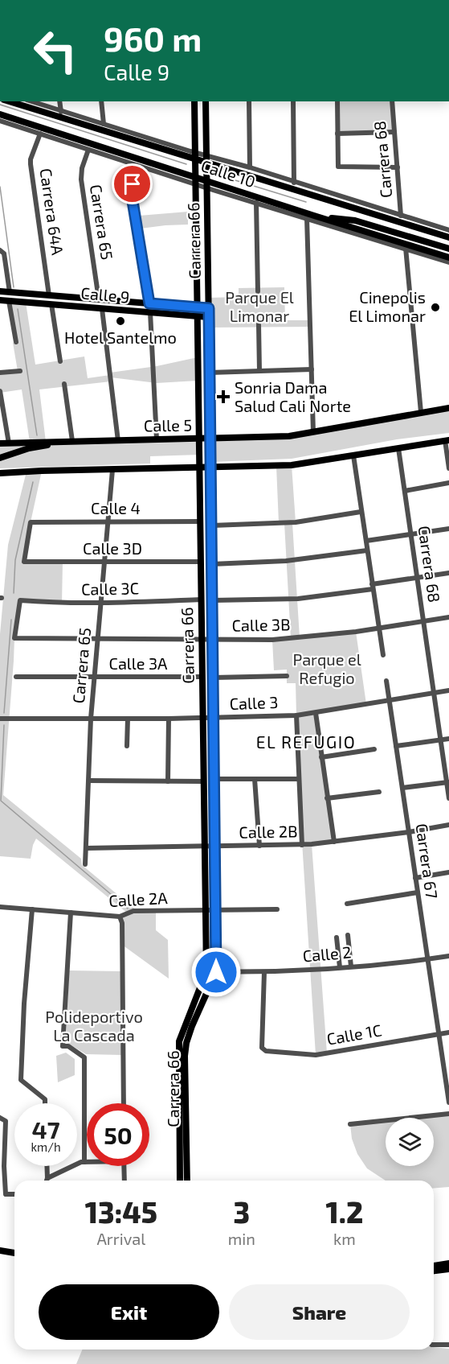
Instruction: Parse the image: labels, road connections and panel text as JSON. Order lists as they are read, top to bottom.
{
  "streets": {
    "main road": [
      "Calle 10",
      "Carrera 66",
      "Calle 9",
      "Calle 5"
    ],
    "street": [
      "Carrera 68",
      "Carrera 64A",
      "Carrera 65",
      "Calle 4",
      "Calle 3D",
      "Calle 3C",
      "Calle 3B",
      "Calle 3A",
      "Calle 3",
      "Calle 2B",
      "Carrera 67",
      "Calle 2A",
      "Calle 2",
      "Calle 1C"
    ]
  },
  "crossings": [
    ["Carrera 68", "Calle 10"],
    ["Carrera 68", "Calle 3B"],
    ["Carrera 68", "Calle 3"],
    ["Calle 10", "Carrera 64A"],
    ["Calle 10", "Carrera 65"],
    ["Calle 10", "Carrera 66"],
    ["Carrera 64A", "Calle 9"],
    ["Carrera 65", "Calle 9"],
    ["Carrera 65", "Calle 4"],
    ["Carrera 65", "Calle 3D"],
    ["Carrera 65", "Calle 3C"],
    ["Carrera 65", "Calle 3B"],
    ["Carrera 65", "Calle 3A"],
    ["Carrera 65", "Calle 3"],
    ["Carrera 65", "Calle 2B"],
    ["Carrera 66", "Calle 9"],
    ["Carrera 66", "Calle 5"],
    ["Carrera 66", "Calle 4"],
    ["Carrera 66", "Calle 3D"],
    ["Carrera 66", "Calle 3C"],
    ["Carrera 66", "Calle 3B"],
    ["Carrera 66", "Calle 3A"],
    ["Carrera 66", "Calle 3"],
    ["Carrera 66", "Calle 2B"],
    ["Carrera 66", "Calle 2A"],
    ["Carrera 66", "Calle 2"],
    ["Calle 4", "Calle 3D"],
    ["Calle 3C", "Calle 3B"],
    ["Calle 3", "Carrera 67"],
    ["Calle 2B", "Carrera 67"],
    ["Carrera 67", "Calle 2"],
    ["Carrera 67", "Calle 1C"],
    ["Calle 2", "Calle 1C"]
  ],
  "districts": ["EL REFUGIO"],
  "parks": ["Parque El Limonar", "Parque el Refugio", "Polideportivo La Cascada"],
  "places": {
    "other": ["Cinepolis El Limonar", "Hotel Santelmo"],
    "health": ["Sonria Dama Salud Cali Norte"]
  },
  "page": {
    "turn": ["960 m", "Calle 9"],
    "speed": "47 km/h",
    "limit": "50",
    "eta": [
      "13:45",
      "Arrival",
      "3",
      "min",
      "1.2",
      "km"
    ],
    "buttons": ["Exit", "Share"]
  }
}
